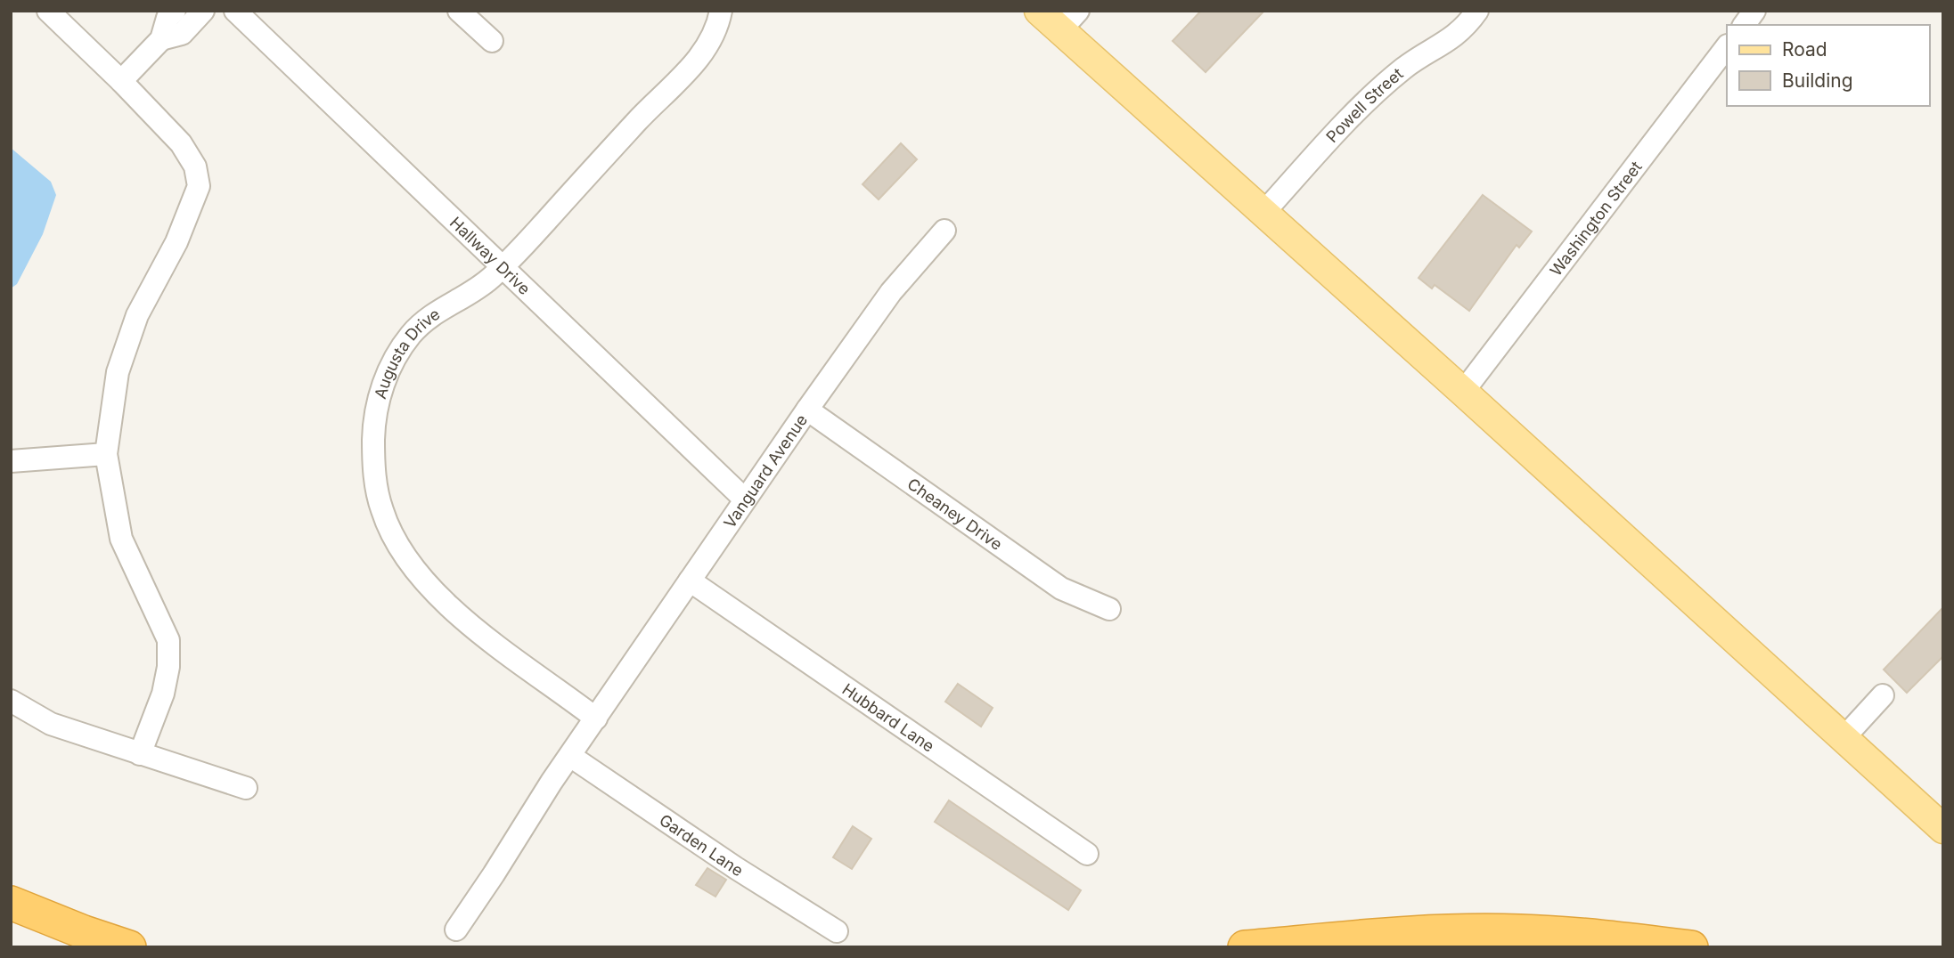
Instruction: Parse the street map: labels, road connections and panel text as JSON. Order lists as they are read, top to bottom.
{
  "streets": {
    "street": [
      "Powell Street",
      "Washington Street",
      "Hallway Drive",
      "Augusta Drive",
      "Vanguard Avenue",
      "Cheaney Drive",
      "Hubbard Lane",
      "Garden Lane"
    ]
  },
  "crossings": [
    ["Hallway Drive", "Augusta Drive"],
    ["Hallway Drive", "Vanguard Avenue"],
    ["Augusta Drive", "Vanguard Avenue"],
    ["Vanguard Avenue", "Cheaney Drive"],
    ["Vanguard Avenue", "Hubbard Lane"],
    ["Vanguard Avenue", "Garden Lane"]
  ],
  "legend": ["Road", "Building"]
}
